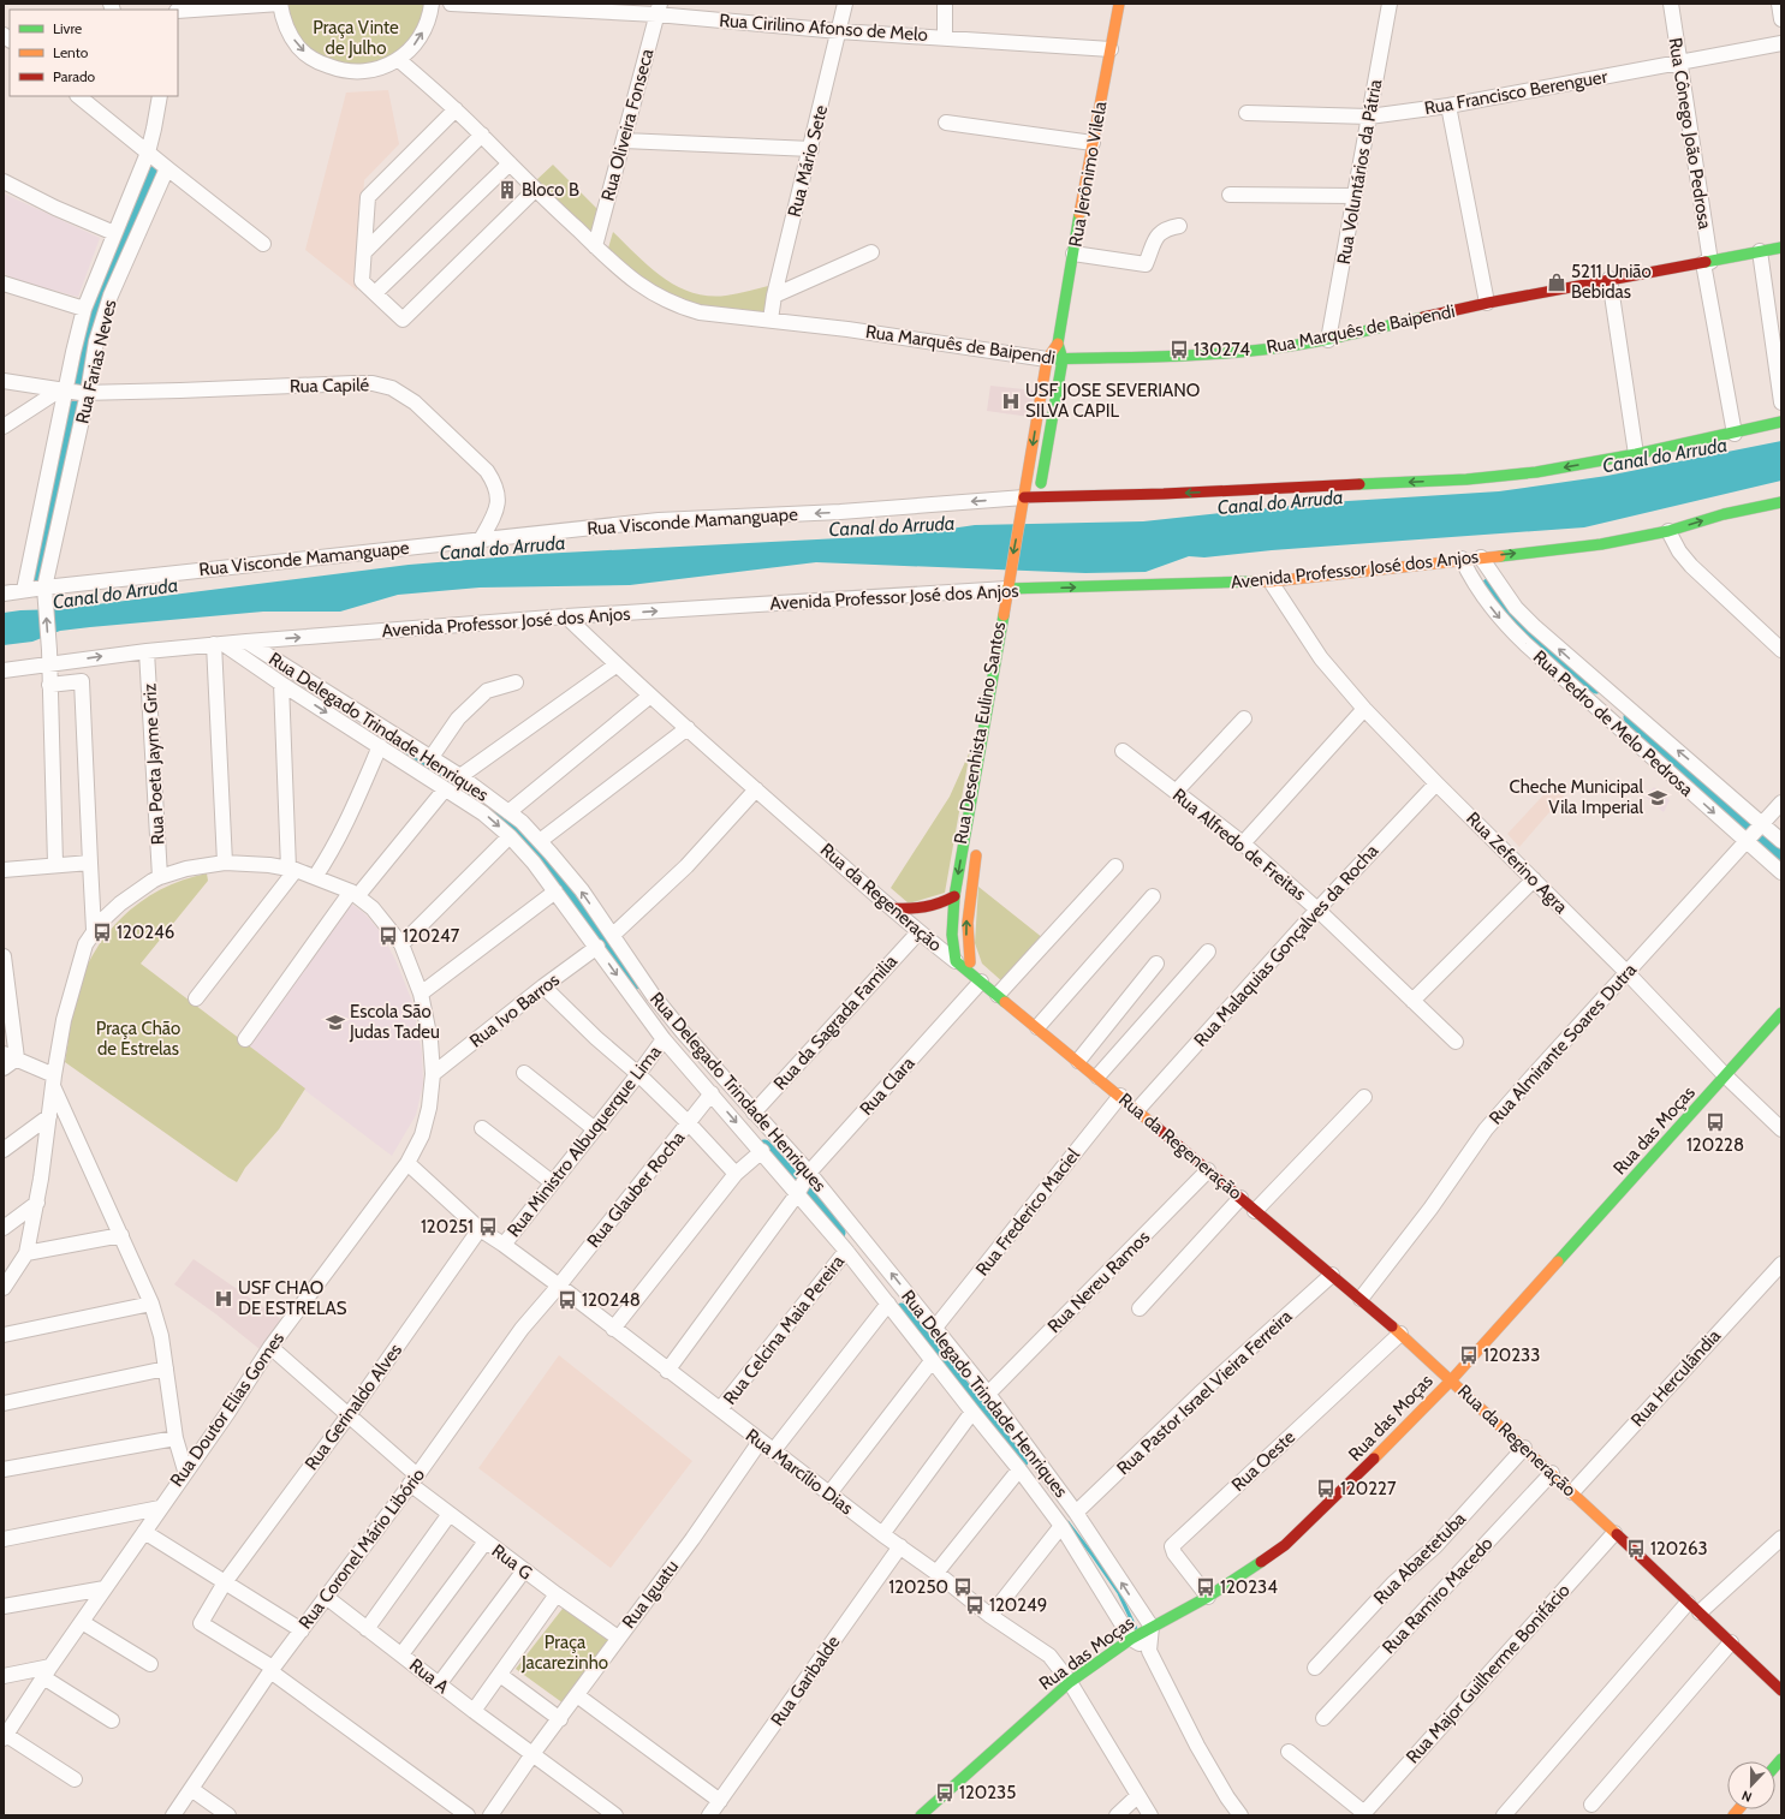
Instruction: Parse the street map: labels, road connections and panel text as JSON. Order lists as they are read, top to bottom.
{
  "streets": {
    "main road": [
      "Rua Jerônimo Vilela",
      "Rua Marquês de Baipendi",
      "Avenida Professor José dos Anjos",
      "Rua Desenhista Eulino Santos",
      "Rua da Regeneração",
      "Rua das Moças"
    ],
    "street": [
      "Rua Cirilino Afonso de Melo",
      "Rua Francisco Berenguer",
      "Rua Oliveira Fonseca",
      "Rua Cônego João Pedrosa",
      "Rua Mário Sete",
      "Rua Voluntários da Pátria",
      "Rua Farias Neves",
      "Rua Capilé",
      "Rua Visconde Mamanguape",
      "Rua Pedro de Melo Pedrosa",
      "Rua Delegado Trindade Henriques",
      "Rua Poeta Jayme Griz",
      "Rua Alfredo de Freitas",
      "Rua Zeferino Agra",
      "Rua Malaquias Gonçalves da Rocha",
      "Rua Ivo Barros",
      "Rua da Sagrada Familia",
      "Rua Almirante Soares Dutra",
      "Rua Clara",
      "Rua Ministro Albuquerque Lima",
      "Rua Glauber Rocha",
      "Rua Frederico Maciel",
      "Rua Nereu Ramos",
      "Rua Celcina Maia Pereira",
      "Rua Herculândia",
      "Rua Pastor Israel Vieira Ferreira",
      "Rua Gerinaldo Alves",
      "Rua Doutor Elias Gomes",
      "Rua Oeste",
      "Rua Marcílio Dias",
      "Rua Coronel Mário Libório",
      "Rua Abaetetuba",
      "Rua G",
      "Rua Iguatu",
      "Rua Ramiro Macedo",
      "Rua Major Guilherme Bonifácio",
      "Rua A",
      "Rua Garibalde"
    ]
  },
  "crossings": [
    ["Rua Cirilino Afonso de Melo", "Rua Oliveira Fonseca"],
    ["Rua Cirilino Afonso de Melo", "Rua Mário Sete"],
    ["Rua Cirilino Afonso de Melo", "Rua Jerônimo Vilela"],
    ["Rua Francisco Berenguer", "Rua Cônego João Pedrosa"],
    ["Rua Francisco Berenguer", "Rua Voluntários da Pátria"],
    ["Rua Oliveira Fonseca", "Rua Marquês de Baipendi"],
    ["Rua Cônego João Pedrosa", "Rua Marquês de Baipendi"],
    ["Rua Mário Sete", "Rua Marquês de Baipendi"],
    ["Rua Voluntários da Pátria", "Rua Marquês de Baipendi"],
    ["Rua Jerônimo Vilela", "Rua Marquês de Baipendi"],
    ["Rua Jerônimo Vilela", "Rua Visconde Mamanguape"],
    ["Rua Jerônimo Vilela", "Rua Desenhista Eulino Santos"],
    ["Rua Farias Neves", "Rua Capilé"],
    ["Rua Farias Neves", "Rua Visconde Mamanguape"],
    ["Rua Capilé", "Rua Visconde Mamanguape"],
    ["Rua Visconde Mamanguape", "Rua Desenhista Eulino Santos"],
    ["Avenida Professor José dos Anjos", "Rua Pedro de Melo Pedrosa"],
    ["Avenida Professor José dos Anjos", "Rua Delegado Trindade Henriques"],
    ["Avenida Professor José dos Anjos", "Rua Desenhista Eulino Santos"],
    ["Avenida Professor José dos Anjos", "Rua Poeta Jayme Griz"],
    ["Avenida Professor José dos Anjos", "Rua Zeferino Agra"],
    ["Avenida Professor José dos Anjos", "Rua da Regeneração"],
    ["Rua Pedro de Melo Pedrosa", "Rua Almirante Soares Dutra"],
    ["Rua Delegado Trindade Henriques", "Rua Ivo Barros"],
    ["Rua Delegado Trindade Henriques", "Rua da Sagrada Familia"],
    ["Rua Delegado Trindade Henriques", "Rua Clara"],
    ["Rua Delegado Trindade Henriques", "Rua das Moças"],
    ["Rua Delegado Trindade Henriques", "Rua Ministro Albuquerque Lima"],
    ["Rua Delegado Trindade Henriques", "Rua Glauber Rocha"],
    ["Rua Delegado Trindade Henriques", "Rua Frederico Maciel"],
    ["Rua Delegado Trindade Henriques", "Rua Nereu Ramos"],
    ["Rua Delegado Trindade Henriques", "Rua Celcina Maia Pereira"],
    ["Rua Delegado Trindade Henriques", "Rua Pastor Israel Vieira Ferreira"],
    ["Rua Delegado Trindade Henriques", "Rua Marcílio Dias"],
    ["Rua Desenhista Eulino Santos", "Rua da Regeneração"],
    ["Rua Desenhista Eulino Santos", "Rua Clara"],
    ["Rua Poeta Jayme Griz", "Rua Doutor Elias Gomes"],
    ["Rua Alfredo de Freitas", "Rua Malaquias Gonçalves da Rocha"],
    ["Rua Zeferino Agra", "Rua Malaquias Gonçalves da Rocha"],
    ["Rua Zeferino Agra", "Rua Almirante Soares Dutra"],
    ["Rua Zeferino Agra", "Rua das Moças"],
    ["Rua da Regeneração", "Rua Malaquias Gonçalves da Rocha"],
    ["Rua da Regeneração", "Rua da Sagrada Familia"],
    ["Rua da Regeneração", "Rua Almirante Soares Dutra"],
    ["Rua da Regeneração", "Rua Clara"],
    ["Rua da Regeneração", "Rua das Moças"],
    ["Rua da Regeneração", "Rua Frederico Maciel"],
    ["Rua da Regeneração", "Rua Nereu Ramos"],
    ["Rua da Regeneração", "Rua Herculândia"],
    ["Rua da Regeneração", "Rua Pastor Israel Vieira Ferreira"],
    ["Rua da Regeneração", "Rua Oeste"],
    ["Rua da Regeneração", "Rua Abaetetuba"],
    ["Rua da Regeneração", "Rua Ramiro Macedo"],
    ["Rua da Regeneração", "Rua Major Guilherme Bonifácio"],
    ["Rua Ivo Barros", "Rua Doutor Elias Gomes"],
    ["Rua Clara", "Rua Marcílio Dias"],
    ["Rua das Moças", "Rua Oeste"],
    ["Rua das Moças", "Rua Marcílio Dias"],
    ["Rua Ministro Albuquerque Lima", "Rua Marcílio Dias"],
    ["Rua Glauber Rocha", "Rua Marcílio Dias"],
    ["Rua Glauber Rocha", "Rua Coronel Mário Libório"],
    ["Rua Celcina Maia Pereira", "Rua Marcílio Dias"],
    ["Rua Gerinaldo Alves", "Rua Marcílio Dias"],
    ["Rua Gerinaldo Alves", "Rua Coronel Mário Libório"],
    ["Rua Gerinaldo Alves", "Rua G"],
    ["Rua Doutor Elias Gomes", "Rua Marcílio Dias"],
    ["Rua Doutor Elias Gomes", "Rua G"],
    ["Rua Marcílio Dias", "Rua Coronel Mário Libório"],
    ["Rua Marcílio Dias", "Rua Iguatu"],
    ["Rua Marcílio Dias", "Rua Garibalde"],
    ["Rua Coronel Mário Libório", "Rua G"],
    ["Rua Coronel Mário Libório", "Rua A"],
    ["Rua G", "Rua Iguatu"],
    ["Rua Iguatu", "Rua A"]
  ],
  "one_way": ["Rua Visconde Mamanguape"],
  "water": ["Canal do Arruda"],
  "parks": ["Praça Vinte de Julho", "Praça Chão de Estrelas", "Praça Jacarezinho"],
  "places": {
    "building": ["Bloco B"],
    "shop": ["5211 União Bebidas"],
    "bus stop": [
      "130274",
      "120246",
      "120247",
      "120228",
      "120251",
      "120248",
      "120233",
      "120227",
      "120263",
      "120250",
      "120234",
      "120249",
      "120235"
    ],
    "hospital": ["USF JOSE SEVERIANO SILVA CAPIL", "USF CHAO DE ESTRELAS"],
    "school or university": ["Cheche Municipal Vila Imperial", "Escola São Judas Tadeu"]
  },
  "legend": ["Livre", "Lento", "Parado"],
  "north": "bottom"
}
